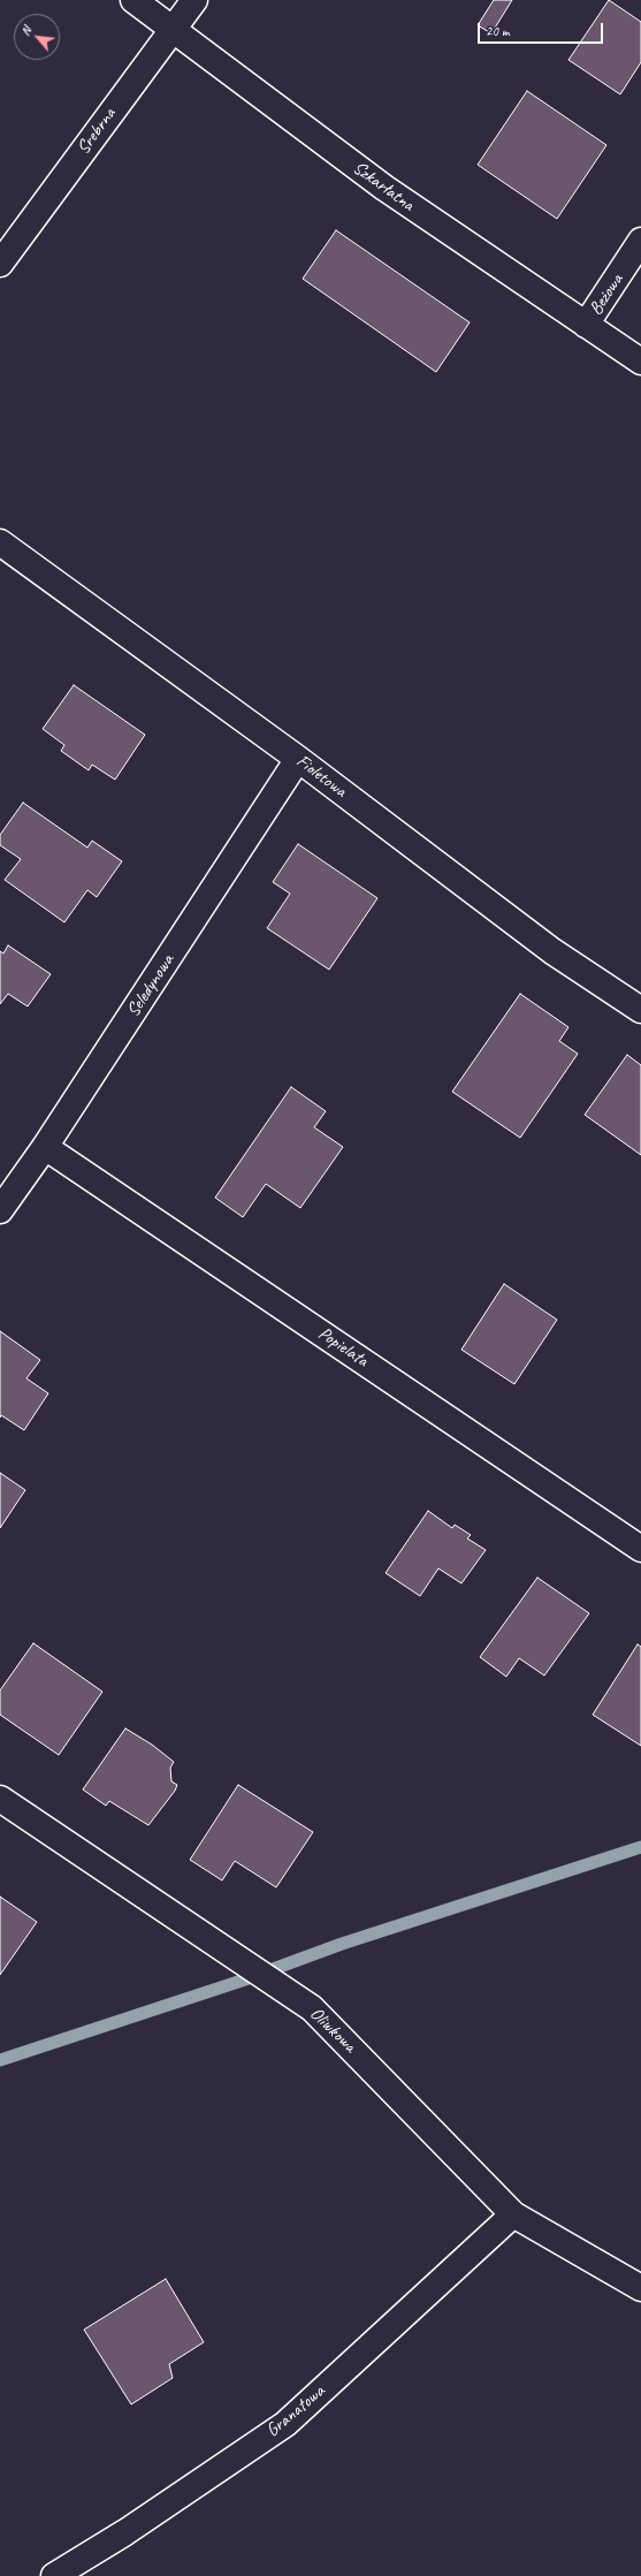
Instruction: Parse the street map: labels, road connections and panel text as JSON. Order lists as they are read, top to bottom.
{
  "streets": {
    "street": [
      "Srebrna",
      "Szkarłatna",
      "Beżowa",
      "Fioletowa",
      "Seledynowa",
      "Popielata",
      "Oliwkowa",
      "Granatowa"
    ]
  },
  "crossings": [
    ["Srebrna", "Szkarłatna"],
    ["Szkarłatna", "Beżowa"],
    ["Fioletowa", "Seledynowa"],
    ["Seledynowa", "Popielata"],
    ["Oliwkowa", "Granatowa"]
  ],
  "scale_bar": "20 m",
  "north": "top left"
}
